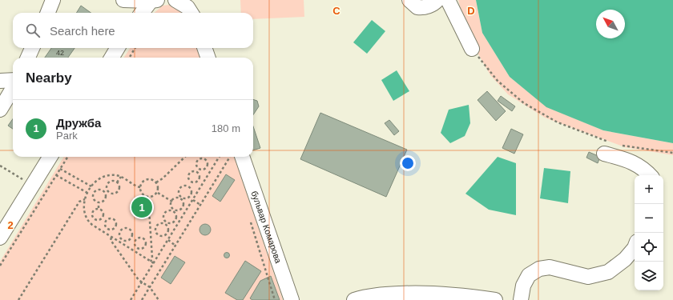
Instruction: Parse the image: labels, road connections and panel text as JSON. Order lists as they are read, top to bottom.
{
  "streets": {
    "street": ["бульвар Комарова"]
  },
  "house_numbers": ["42"],
  "north": "top left",
  "page": {
    "search": "Search here",
    "heading": "Nearby",
    "list": [
      {
        "mark": "1",
        "name": "Дружба",
        "note": "Park",
        "value": "180 m"
      }
    ],
    "map_buttons": ["+", "−"],
    "pins": "1"
  },
  "grid": {
    "columns": ["C", "D"],
    "rows": ["2"]
  }
}
